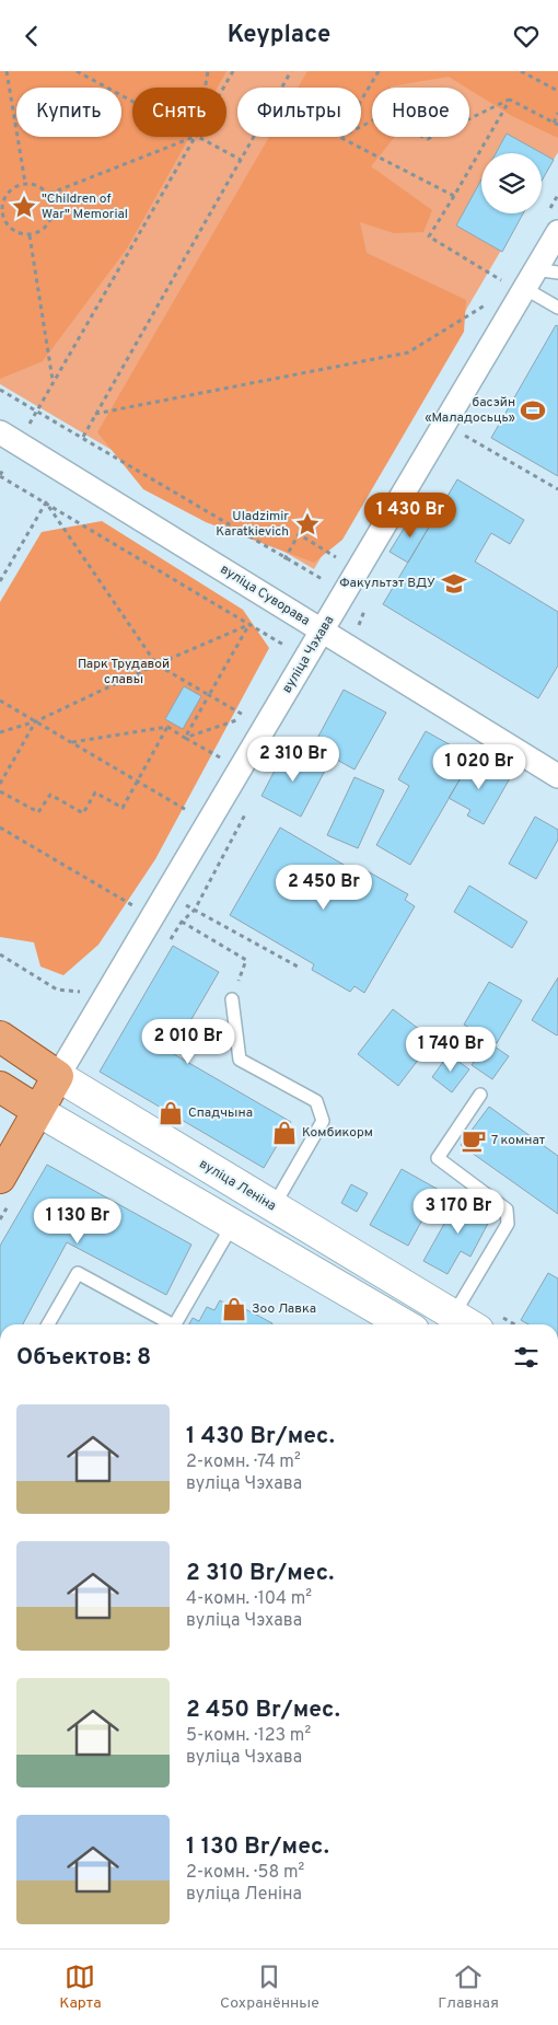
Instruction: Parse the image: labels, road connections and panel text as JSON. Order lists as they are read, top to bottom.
{
  "streets": {
    "main road": ["вуліца Леніна"],
    "street": ["вуліца Суворава", "вуліца Чэхава"]
  },
  "crossings": [
    ["вуліца Суворава", "вуліца Чэхава"],
    ["вуліца Чэхава", "вуліца Леніна"]
  ],
  "parks": ["Парк Трудавой славы"],
  "places": {
    "place": ["\"Children of War\" Memorial", "Uladzimir Karatkievich"],
    "sports": ["басэйн «Маладосьць»"],
    "school or university": ["Факультэт ВДУ"],
    "shop": ["Спадчына", "Комбикорм", "Зоо Лавка"],
    "cafe": ["7 комнат"]
  },
  "page": {
    "header": "Keyplace",
    "chip": [
      "Купить",
      "Снять",
      "Фильтры",
      "Новое"
    ],
    "price": [
      "1 430 Br",
      "2 310 Br",
      "1 020 Br",
      "2 450 Br",
      "2 010 Br",
      "1 740 Br",
      "3 170 Br",
      "1 130 Br"
    ],
    "heading": "Объектов: 8",
    "list": [
      {
        "name": "1 430 Br/мес.",
        "note": "2-комн. · 74 m² · вуліца Чэхава"
      },
      {
        "name": "2 310 Br/мес.",
        "note": "4-комн. · 104 m² · вуліца Чэхава"
      },
      {
        "name": "2 450 Br/мес.",
        "note": "5-комн. · 123 m² · вуліца Чэхава"
      },
      {
        "name": "1 130 Br/мес.",
        "note": "2-комн. · 58 m² · вуліца Леніна"
      }
    ],
    "tabs": ["Карта", "Сохранённые", "Главная"]
  }
}
